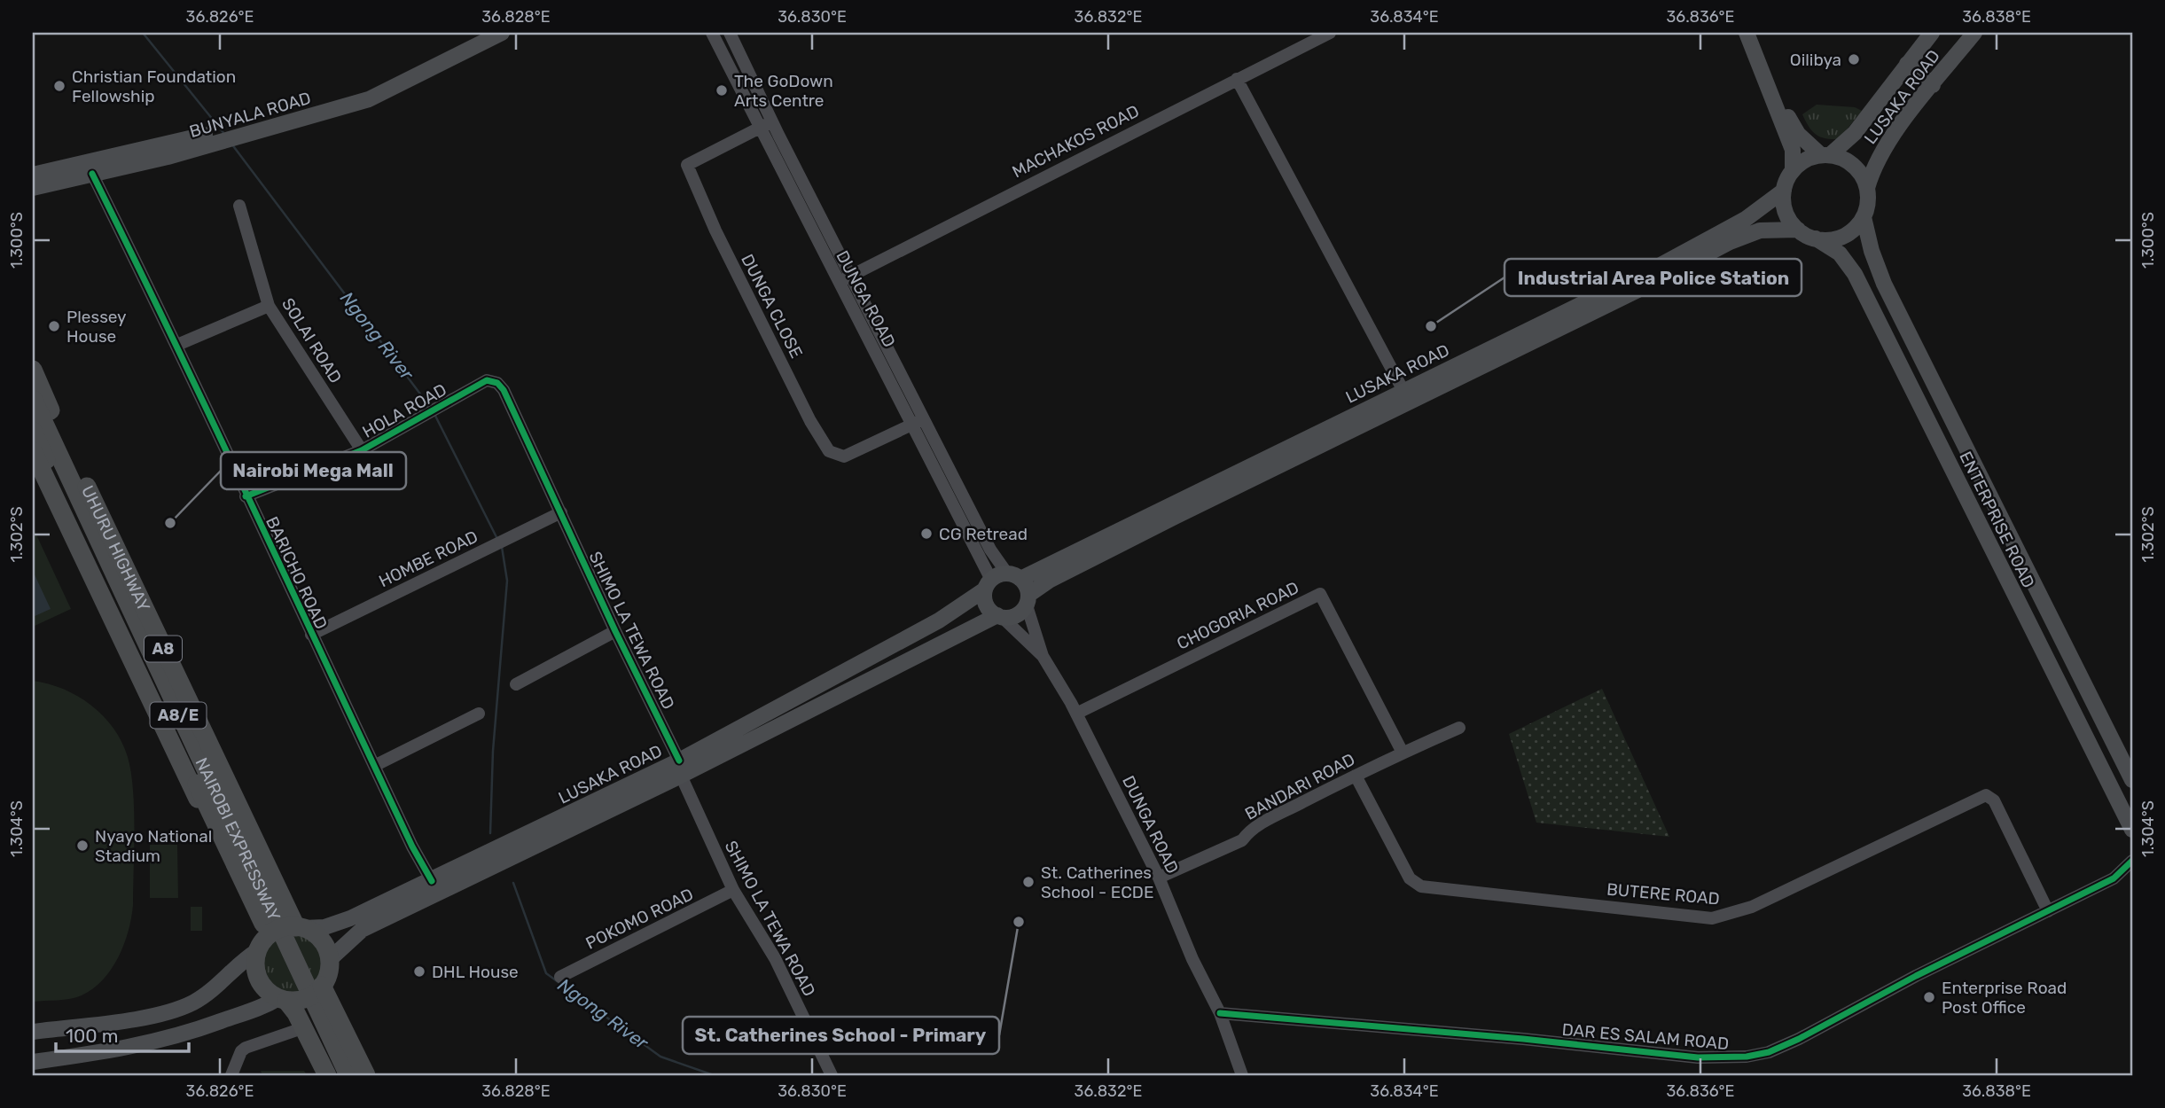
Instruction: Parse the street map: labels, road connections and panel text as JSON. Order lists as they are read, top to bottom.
{
  "streets": {
    "highway": [
      "UHURU HIGHWAY",
      "A8",
      "A8/E",
      "NAIROBI EXPRESSWAY"
    ],
    "main road": ["LUSAKA ROAD", "BUNYALA ROAD", "ENTERPRISE ROAD"],
    "street": [
      "MACHAKOS ROAD",
      "DUNGA ROAD",
      "DUNGA CLOSE",
      "SOLAI ROAD",
      "HOLA ROAD",
      "HOMBE ROAD",
      "BARICHO ROAD",
      "CHOGORIA ROAD",
      "SHIMO LA TEWA ROAD",
      "BANDARI ROAD",
      "BUTERE ROAD",
      "POKOMO ROAD",
      "DAR ES SALAM ROAD"
    ]
  },
  "crossings": [
    ["LUSAKA ROAD", "DUNGA ROAD"],
    ["LUSAKA ROAD", "ENTERPRISE ROAD"],
    ["LUSAKA ROAD", "UHURU HIGHWAY"],
    ["LUSAKA ROAD", "BARICHO ROAD"],
    ["LUSAKA ROAD", "SHIMO LA TEWA ROAD"],
    ["LUSAKA ROAD", "A8"],
    ["BUNYALA ROAD", "BARICHO ROAD"],
    ["MACHAKOS ROAD", "DUNGA ROAD"],
    ["DUNGA ROAD", "DUNGA CLOSE"],
    ["DUNGA ROAD", "CHOGORIA ROAD"],
    ["DUNGA ROAD", "BANDARI ROAD"],
    ["DUNGA ROAD", "DAR ES SALAM ROAD"],
    ["SOLAI ROAD", "HOLA ROAD"],
    ["HOLA ROAD", "BARICHO ROAD"],
    ["HOLA ROAD", "SHIMO LA TEWA ROAD"],
    ["UHURU HIGHWAY", "A8"],
    ["HOMBE ROAD", "BARICHO ROAD"],
    ["HOMBE ROAD", "SHIMO LA TEWA ROAD"],
    ["CHOGORIA ROAD", "BANDARI ROAD"],
    ["SHIMO LA TEWA ROAD", "POKOMO ROAD"],
    ["BANDARI ROAD", "BUTERE ROAD"],
    ["BUTERE ROAD", "DAR ES SALAM ROAD"]
  ],
  "water": ["Ngong River"],
  "places": [
    "Oilibya",
    "Christian Foundation Fellowship",
    "The GoDown Arts Centre",
    "Plessey House",
    "Industrial Area Police Station",
    "Nairobi Mega Mall",
    "CG Retread",
    "Nyayo National Stadium",
    "St. Catherines School - ECDE",
    "St. Catherines School - Primary",
    "DHL House",
    "Enterprise Road Post Office"
  ],
  "scale_bar": "100 m",
  "coordinates": [
    "36.826°E",
    "36.828°E",
    "36.830°E",
    "36.832°E",
    "36.834°E",
    "36.836°E",
    "36.838°E",
    "1.300°S",
    "1.302°S",
    "1.304°S"
  ]
}
